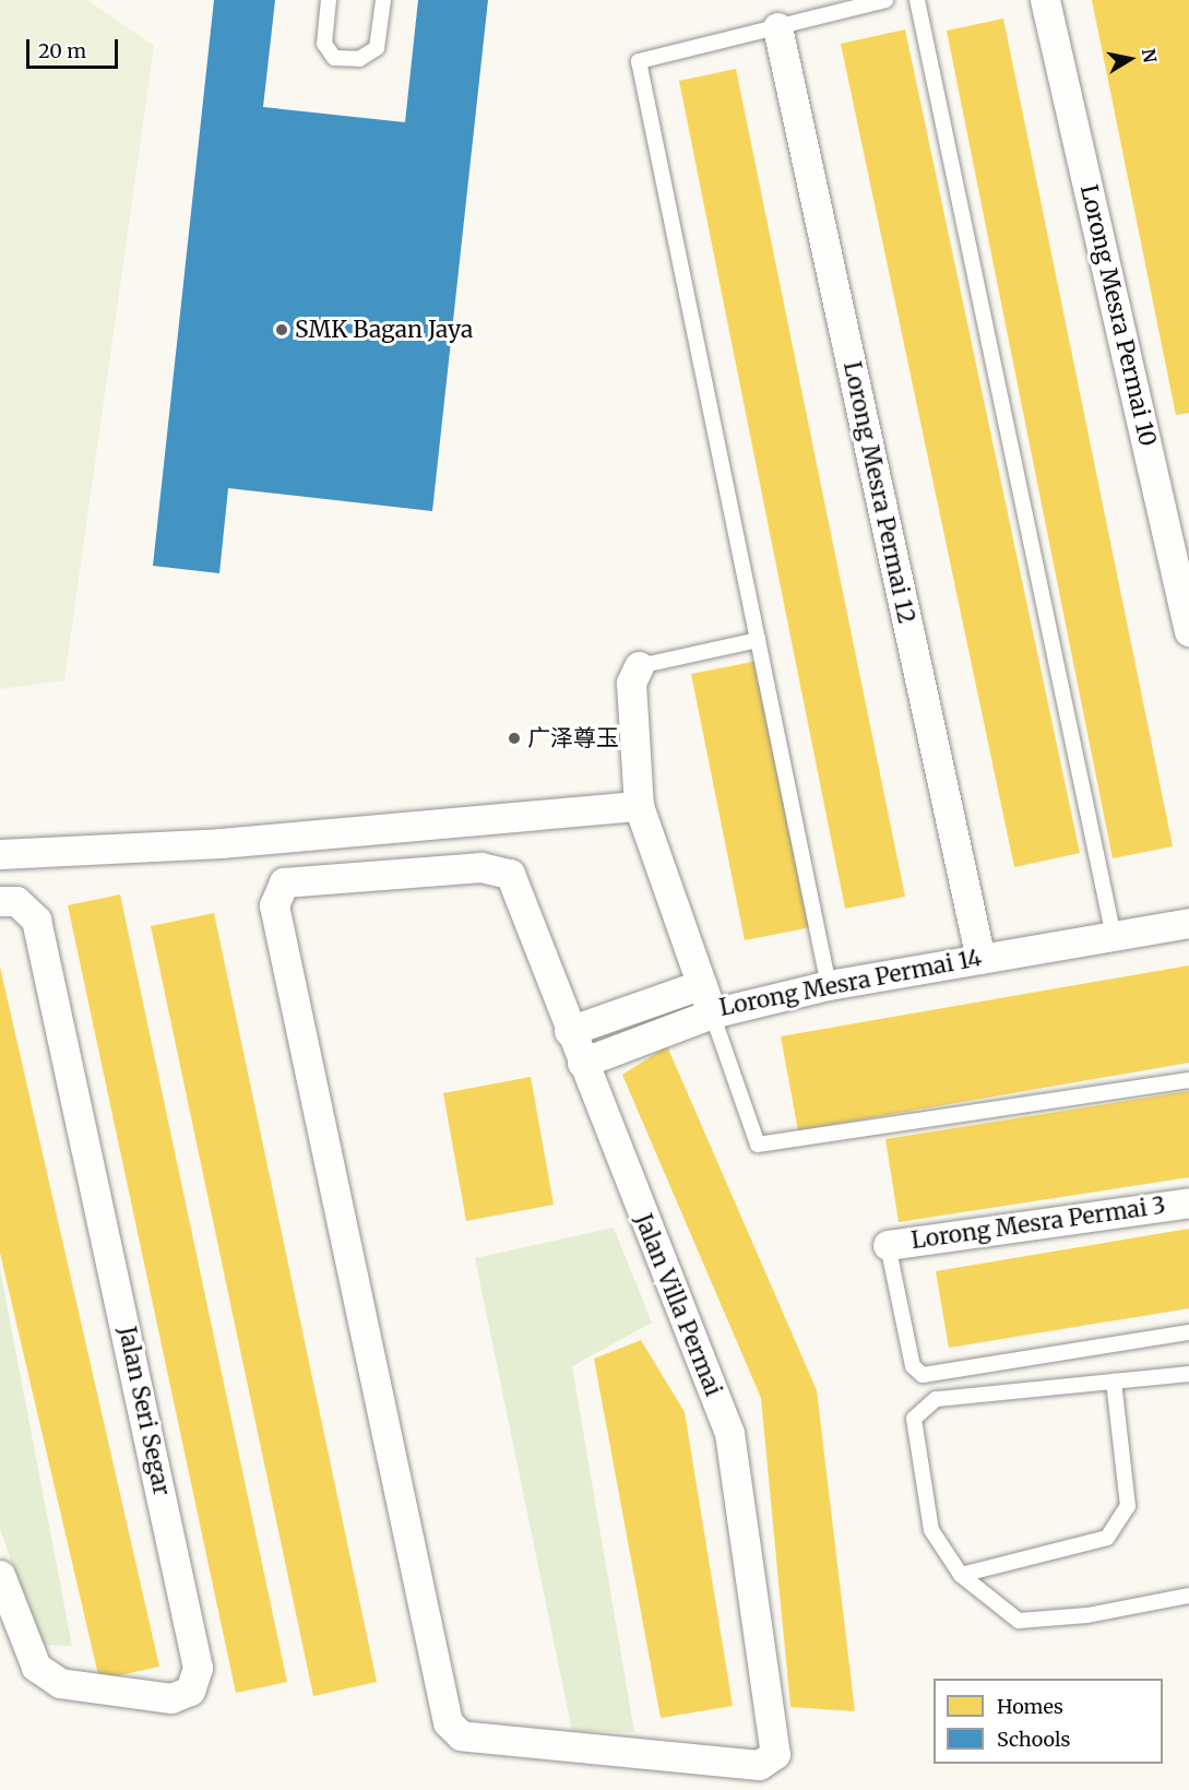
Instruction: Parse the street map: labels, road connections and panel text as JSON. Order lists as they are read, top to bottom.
{
  "streets": {
    "street": [
      "Lorong Mesra Permai 10",
      "Lorong Mesra Permai 12",
      "Lorong Mesra Permai 14",
      "Lorong Mesra Permai 3",
      "Jalan Villa Permai",
      "Jalan Seri Segar"
    ]
  },
  "crossings": [
    ["Lorong Mesra Permai 12", "Lorong Mesra Permai 14"]
  ],
  "places": ["SMK Bagan Jaya", "广泽尊玉"],
  "legend": ["Homes", "Schools"],
  "scale_bar": "20 m",
  "north": "right"
}
